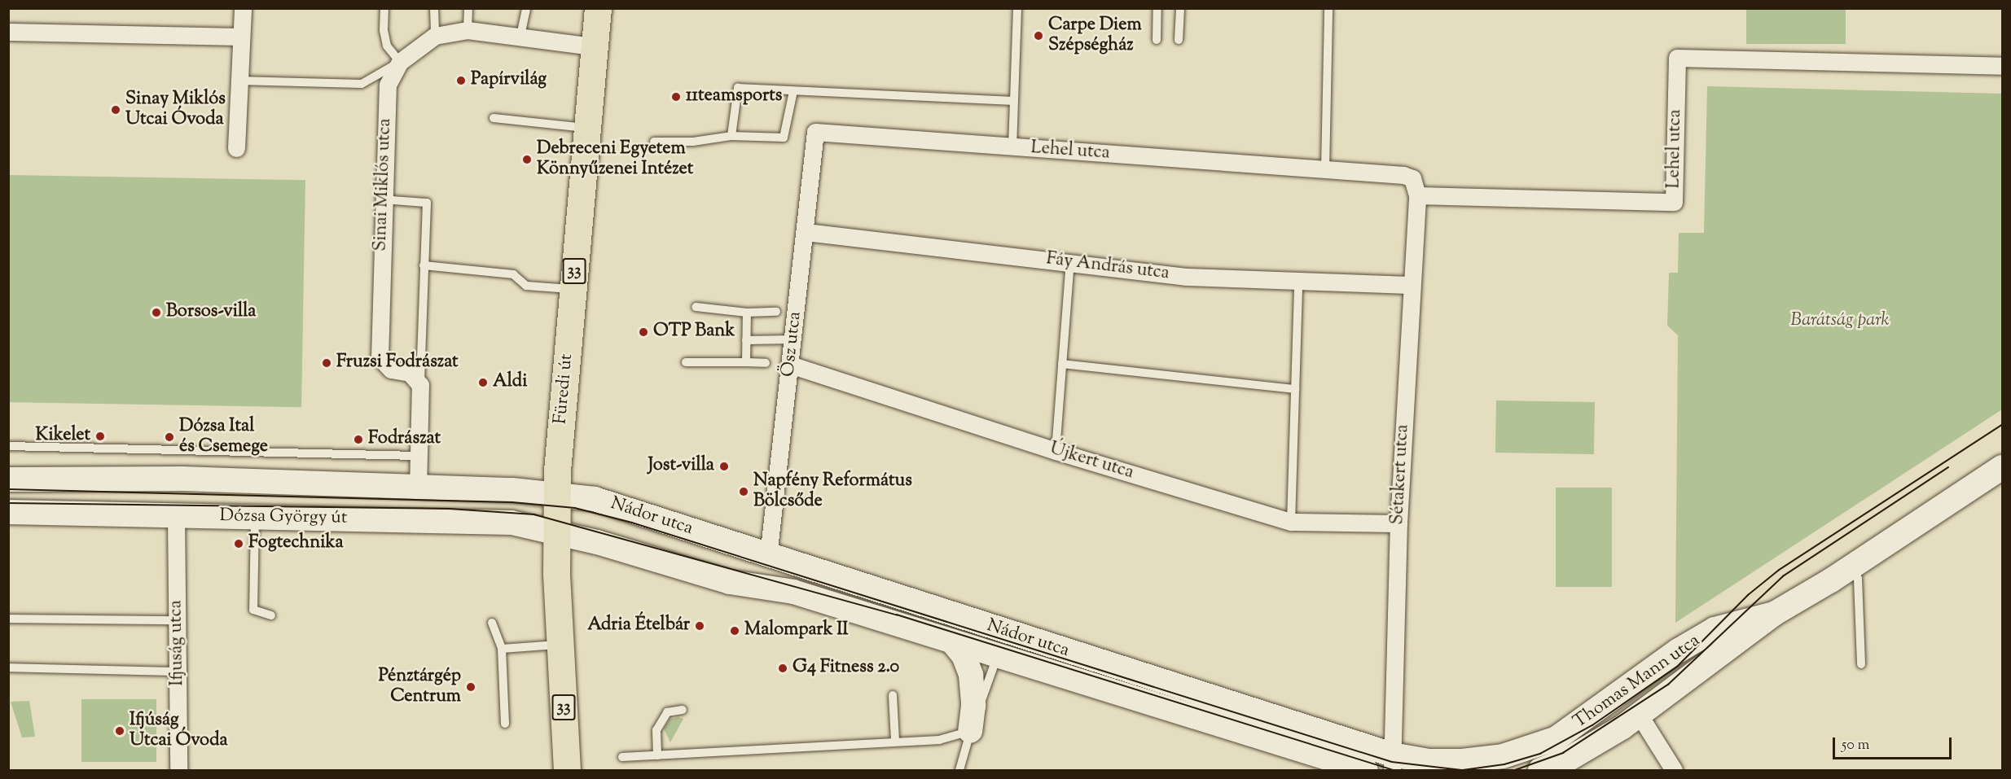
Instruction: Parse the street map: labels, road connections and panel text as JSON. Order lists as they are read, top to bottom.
{
  "streets": {
    "main road": ["33", "Füredi út"],
    "street": [
      "Lehel utca",
      "Sinai Miklós utca",
      "Fáy András utca",
      "Ösz utca",
      "Újkert utca",
      "Sétakert utca",
      "Nádor utca",
      "Dózsa György út",
      "Ifjuság utca",
      "Thomas Mann utca"
    ]
  },
  "crossings": [
    ["Lehel utca", "Ösz utca"],
    ["Lehel utca", "Sétakert utca"],
    ["Sinai Miklós utca", "Füredi út"],
    ["Fáy András utca", "Ösz utca"],
    ["Fáy András utca", "Sétakert utca"],
    ["Ösz utca", "Újkert utca"],
    ["Ösz utca", "Nádor utca"],
    ["Füredi út", "Nádor utca"],
    ["Füredi út", "Dózsa György út"],
    ["Újkert utca", "Sétakert utca"],
    ["Sétakert utca", "Nádor utca"],
    ["Nádor utca", "Dózsa György út"],
    ["Nádor utca", "Thomas Mann utca"],
    ["Dózsa György út", "Ifjuság utca"]
  ],
  "parks": ["Barátság park"],
  "places": [
    "Carpe Diem Szépségház",
    "Papírvilág",
    "11teamsports",
    "Sinay Miklós Utcai Óvoda",
    "Debreceni Egyetem Könnyűzenei Intézet",
    "Borsos-villa",
    "OTP Bank",
    "Fruzsi Fodrászat",
    "Aldi",
    "Kikelet",
    "Dózsa Ital és Csemege",
    "Fodrászat",
    "Jost-villa",
    "Napfény Református Bölcsőde",
    "Fogtechnika",
    "Adria Ételbár",
    "Malompark II",
    "G4 Fitness 2.0",
    "Pénztárgép Centrum",
    "Ifjúság Utcai Óvoda"
  ],
  "scale_bar": "50 m"
}
